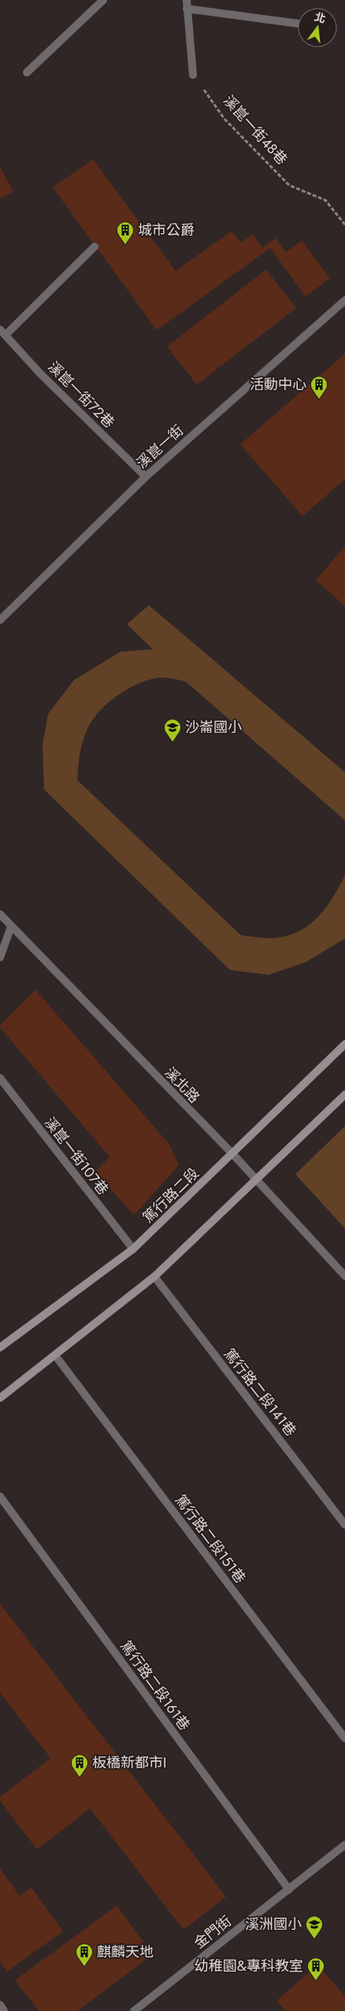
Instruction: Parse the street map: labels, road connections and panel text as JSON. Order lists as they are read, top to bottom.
{
  "streets": {
    "street": [
      "溪崑一街72巷",
      "溪崑一街",
      "溪北路",
      "溪崑一街107巷",
      "篤行路二段",
      "篤行路二段141巷",
      "篤行路二段151巷",
      "篤行路二段161巷",
      "金門街"
    ],
    "path": ["溪崑一街48巷"]
  },
  "crossings": [
    ["溪崑一街72巷", "溪崑一街"],
    ["溪北路", "篤行路二段"],
    ["溪崑一街107巷", "篤行路二段"],
    ["篤行路二段161巷", "金門街"]
  ],
  "places": {
    "building": [
      "城市公爵",
      "活動中心",
      "板橋新都市I",
      "麒麟天地",
      "幼稚園&專科教室"
    ],
    "school or university": ["沙崙國小", "溪洲國小"]
  },
  "north": "top"
}
